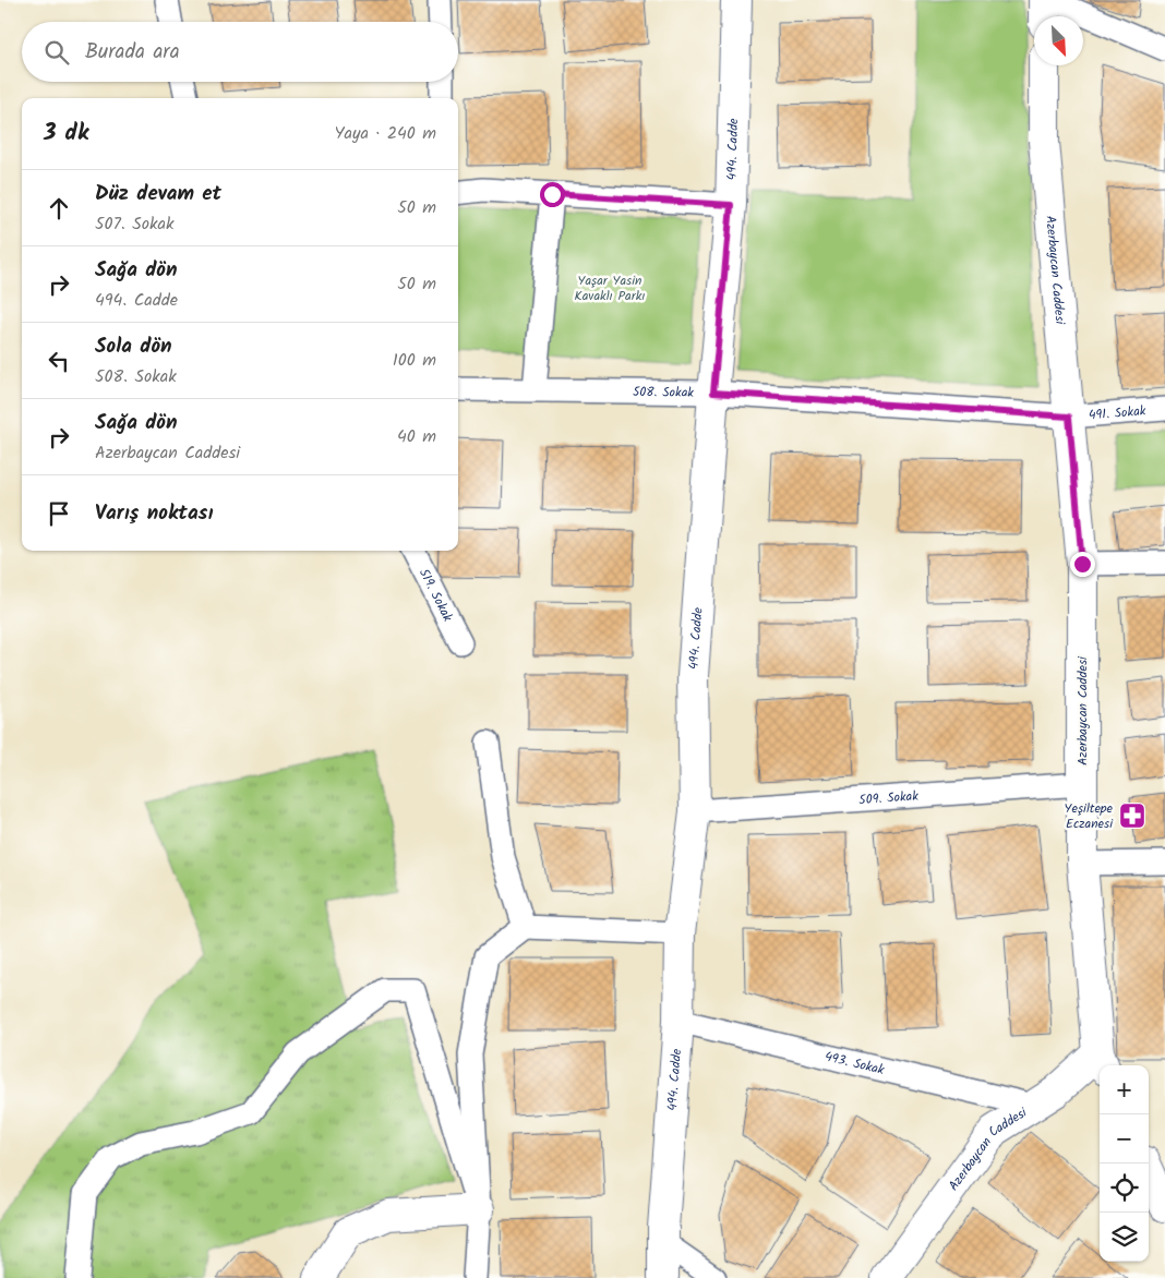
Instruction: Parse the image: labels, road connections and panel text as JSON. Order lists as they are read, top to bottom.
{
  "streets": {
    "street": [
      "494. Cadde",
      "Azerbaycan Caddesi",
      "508. Sokak",
      "491. Sokak",
      "519. Sokak",
      "509. Sokak",
      "493. Sokak"
    ]
  },
  "crossings": [
    ["494. Cadde", "508. Sokak"],
    ["494. Cadde", "509. Sokak"],
    ["494. Cadde", "493. Sokak"],
    ["Azerbaycan Caddesi", "508. Sokak"],
    ["Azerbaycan Caddesi", "491. Sokak"],
    ["Azerbaycan Caddesi", "509. Sokak"],
    ["Azerbaycan Caddesi", "493. Sokak"],
    ["508. Sokak", "491. Sokak"]
  ],
  "parks": ["Yaşar Yasin Kavaklı Parkı"],
  "places": {
    "pharmacy": ["Yeşiltepe Eczanesi"]
  },
  "north": "bottom right",
  "page": {
    "search": "Burada ara",
    "heading": ["3 dk", "Yaya · 240 m"],
    "list": [
      ["Düz devam et", "507. Sokak", "50 m"],
      ["Sağa dön", "494. Cadde", "50 m"],
      ["Sola dön", "508. Sokak", "100 m"],
      ["Sağa dön", "Azerbaycan Caddesi", "40 m"],
      "Varış noktası"
    ],
    "map_buttons": ["+", "−"]
  }
}
